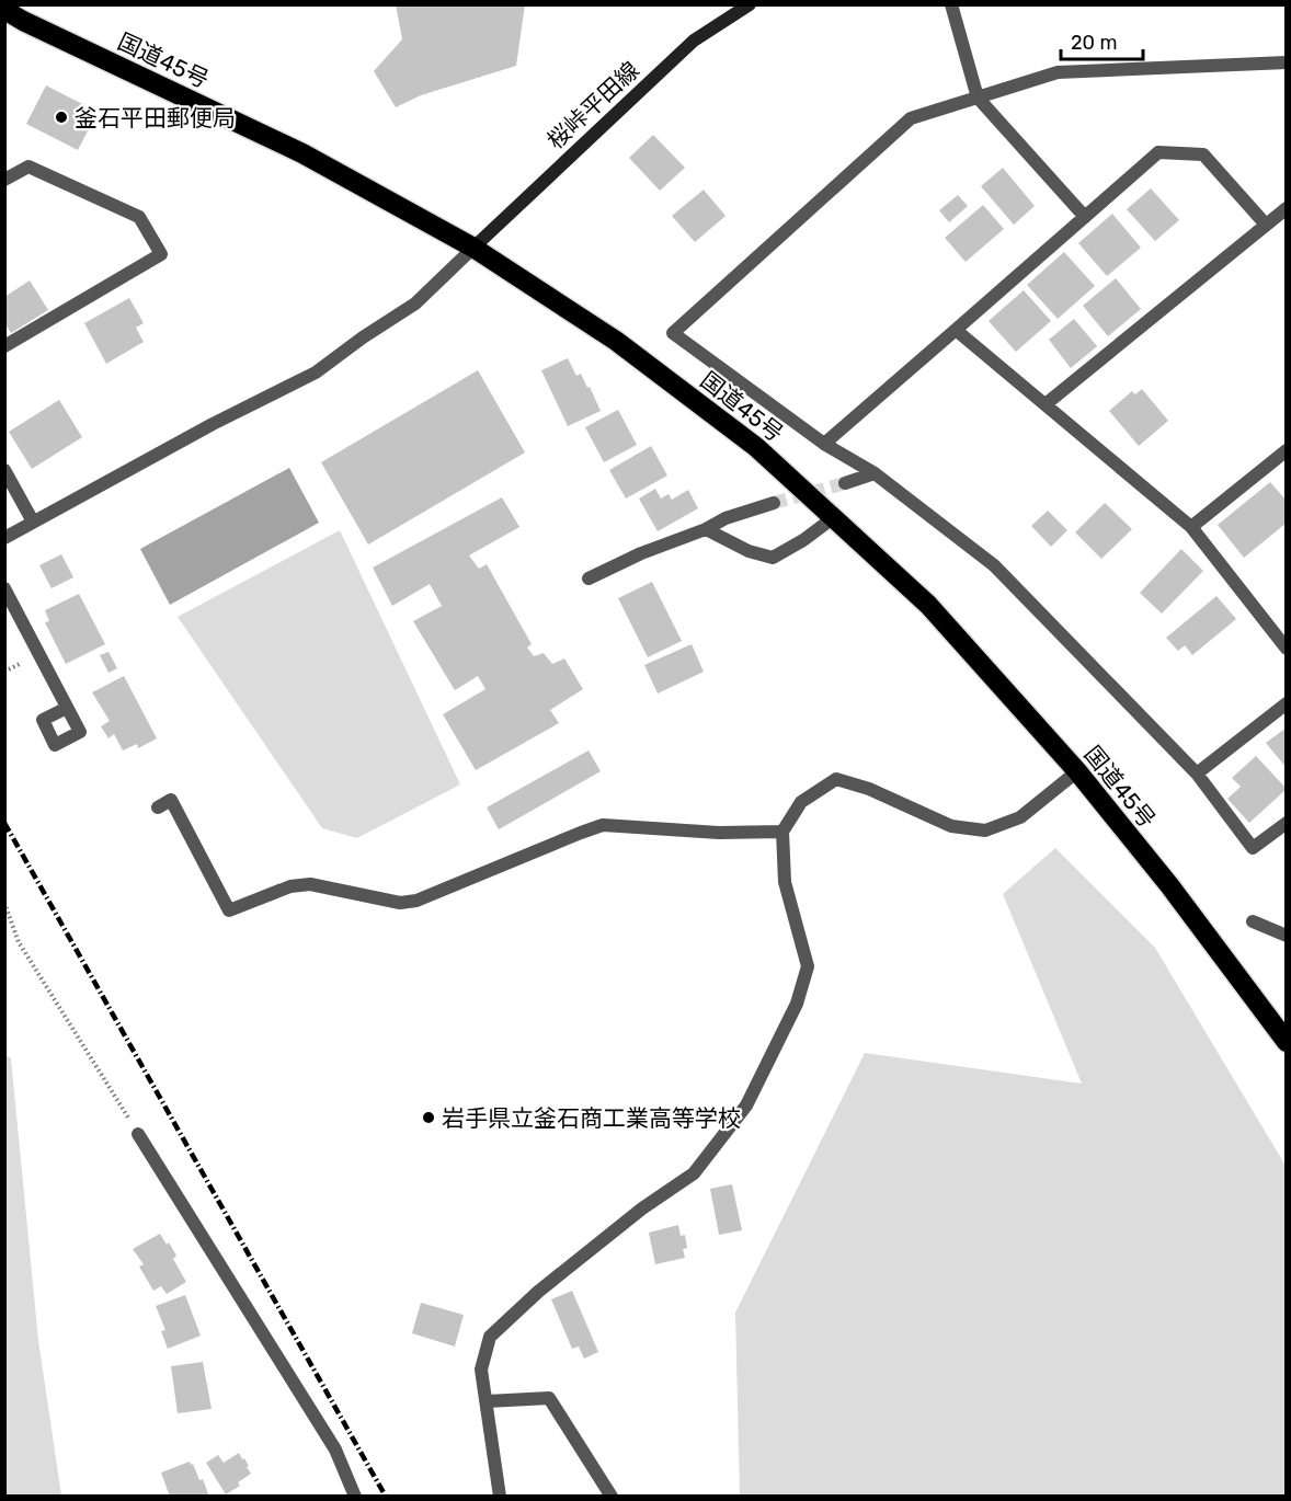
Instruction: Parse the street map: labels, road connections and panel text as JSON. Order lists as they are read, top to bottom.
{
  "streets": {
    "highway": ["国道45号"],
    "main road": ["桜峠平田線"]
  },
  "crossings": [
    ["国道45号", "桜峠平田線"]
  ],
  "places": ["釜石平田郵便局", "岩手県立釜石商工業高等学校"],
  "scale_bar": "20 m"
}
